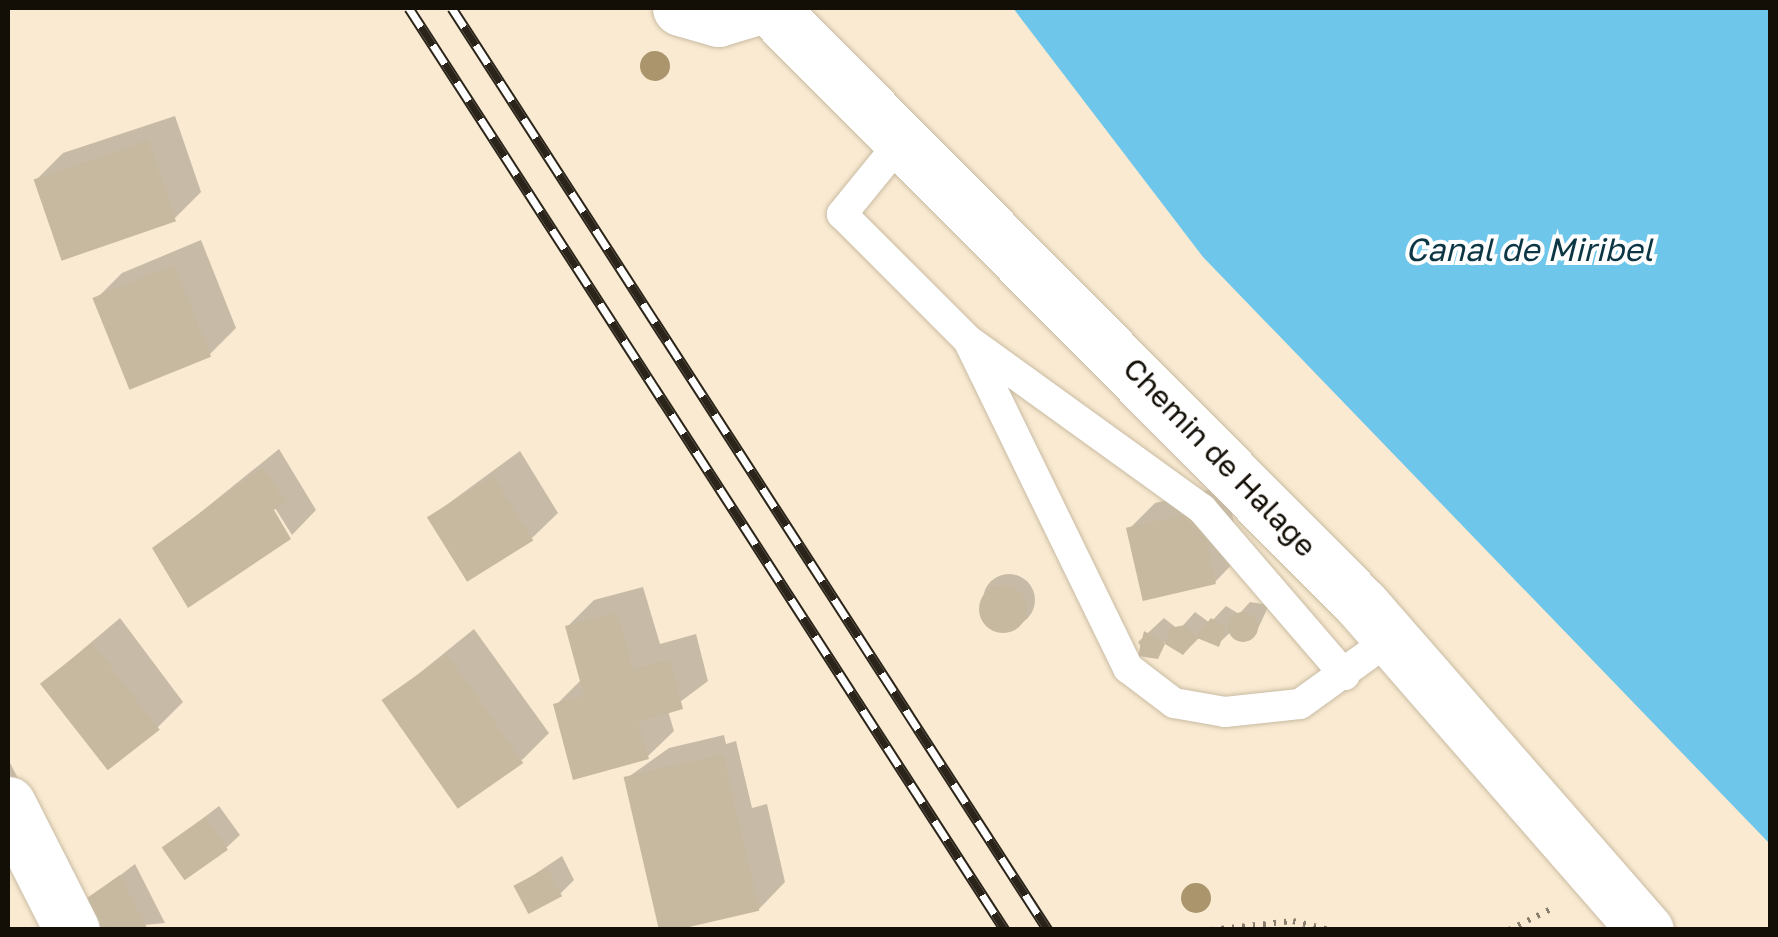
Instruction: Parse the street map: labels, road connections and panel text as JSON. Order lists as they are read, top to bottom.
{
  "streets": {
    "street": ["Chemin de Halage"]
  },
  "water": ["Canal de Miribel"]
}
